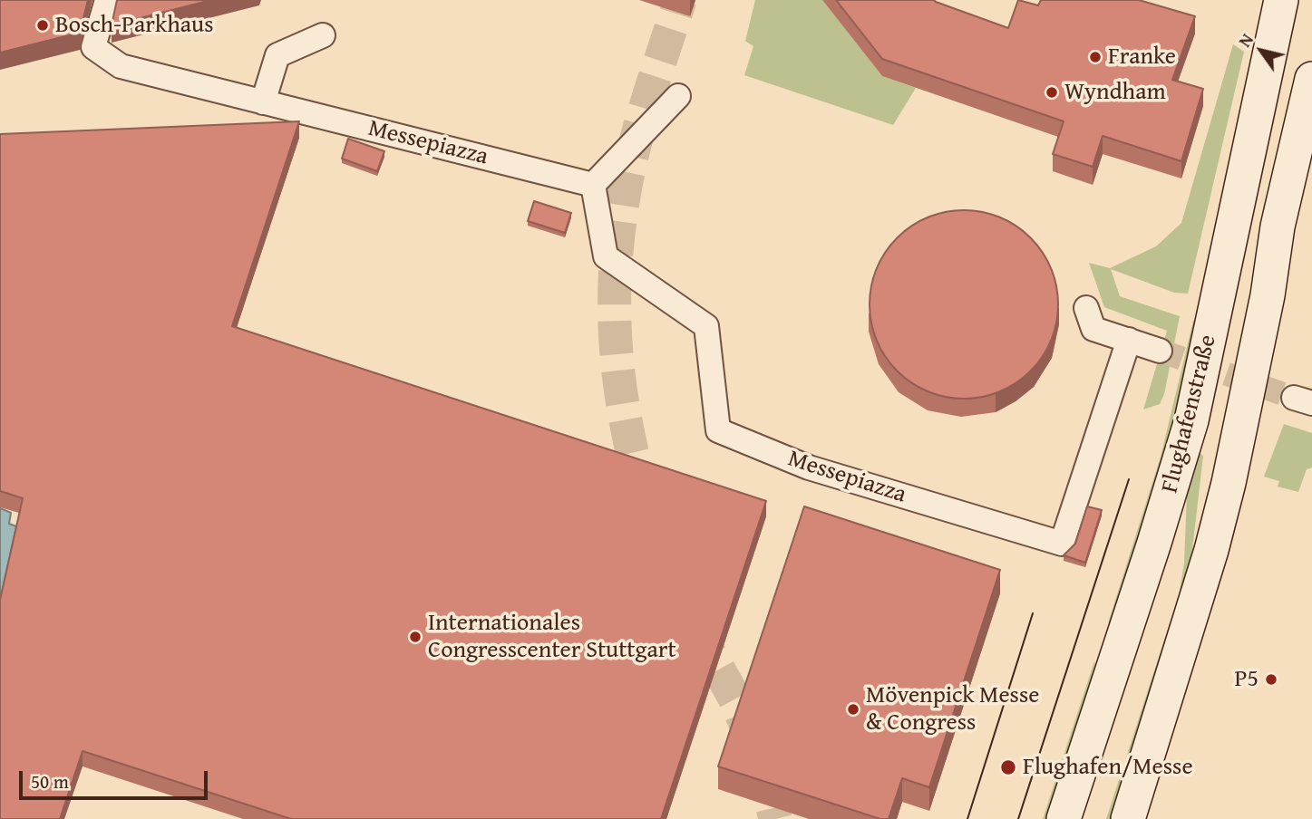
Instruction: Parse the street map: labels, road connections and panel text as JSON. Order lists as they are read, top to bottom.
{
  "streets": {
    "main road": ["Flughafenstraße"],
    "street": ["Messepiazza"]
  },
  "places": [
    "Bosch-Parkhaus",
    "Franke",
    "Wyndham",
    "Internationales Congresscenter Stuttgart",
    "P5",
    "Mövenpick Messe & Congress",
    "Flughafen/Messe"
  ],
  "scale_bar": "50 m",
  "north": "top left"
}
